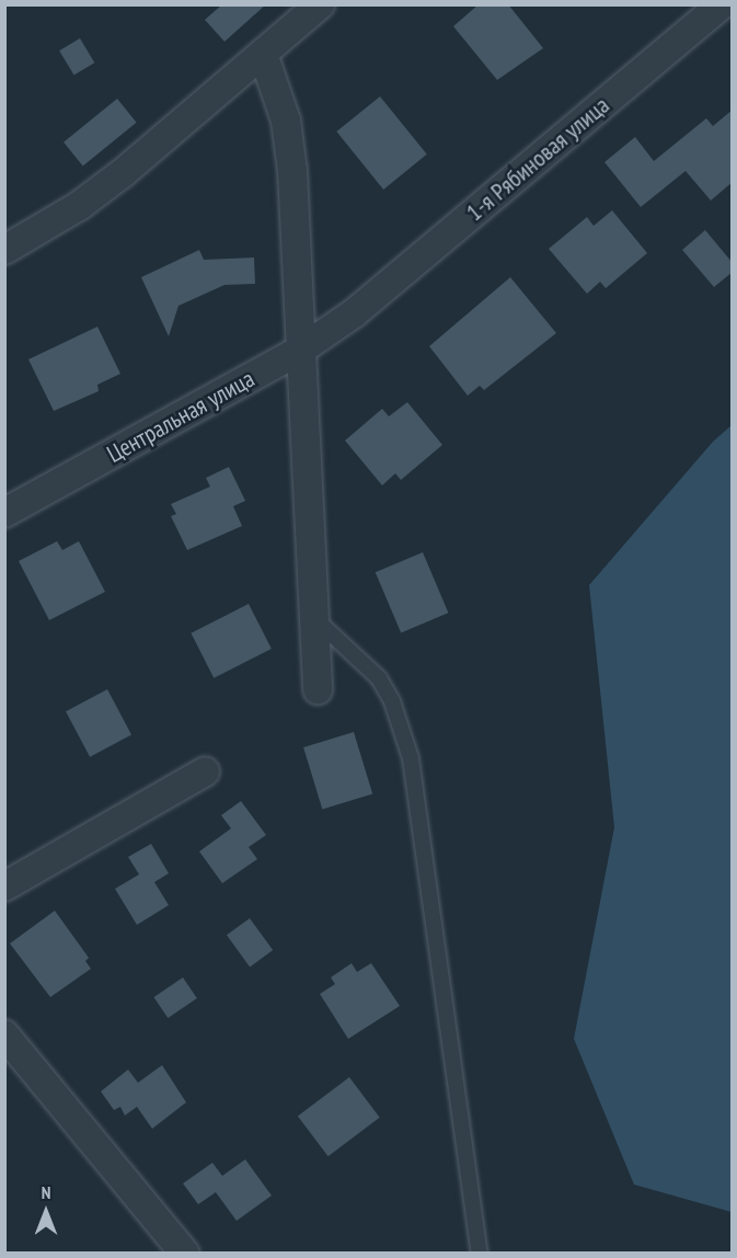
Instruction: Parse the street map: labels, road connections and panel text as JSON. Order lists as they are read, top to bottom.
{
  "streets": {
    "street": ["1-я Рябиновая улица", "Центральная улица"]
  },
  "crossings": [
    ["1-я Рябиновая улица", "Центральная улица"]
  ],
  "north": "top"
}
